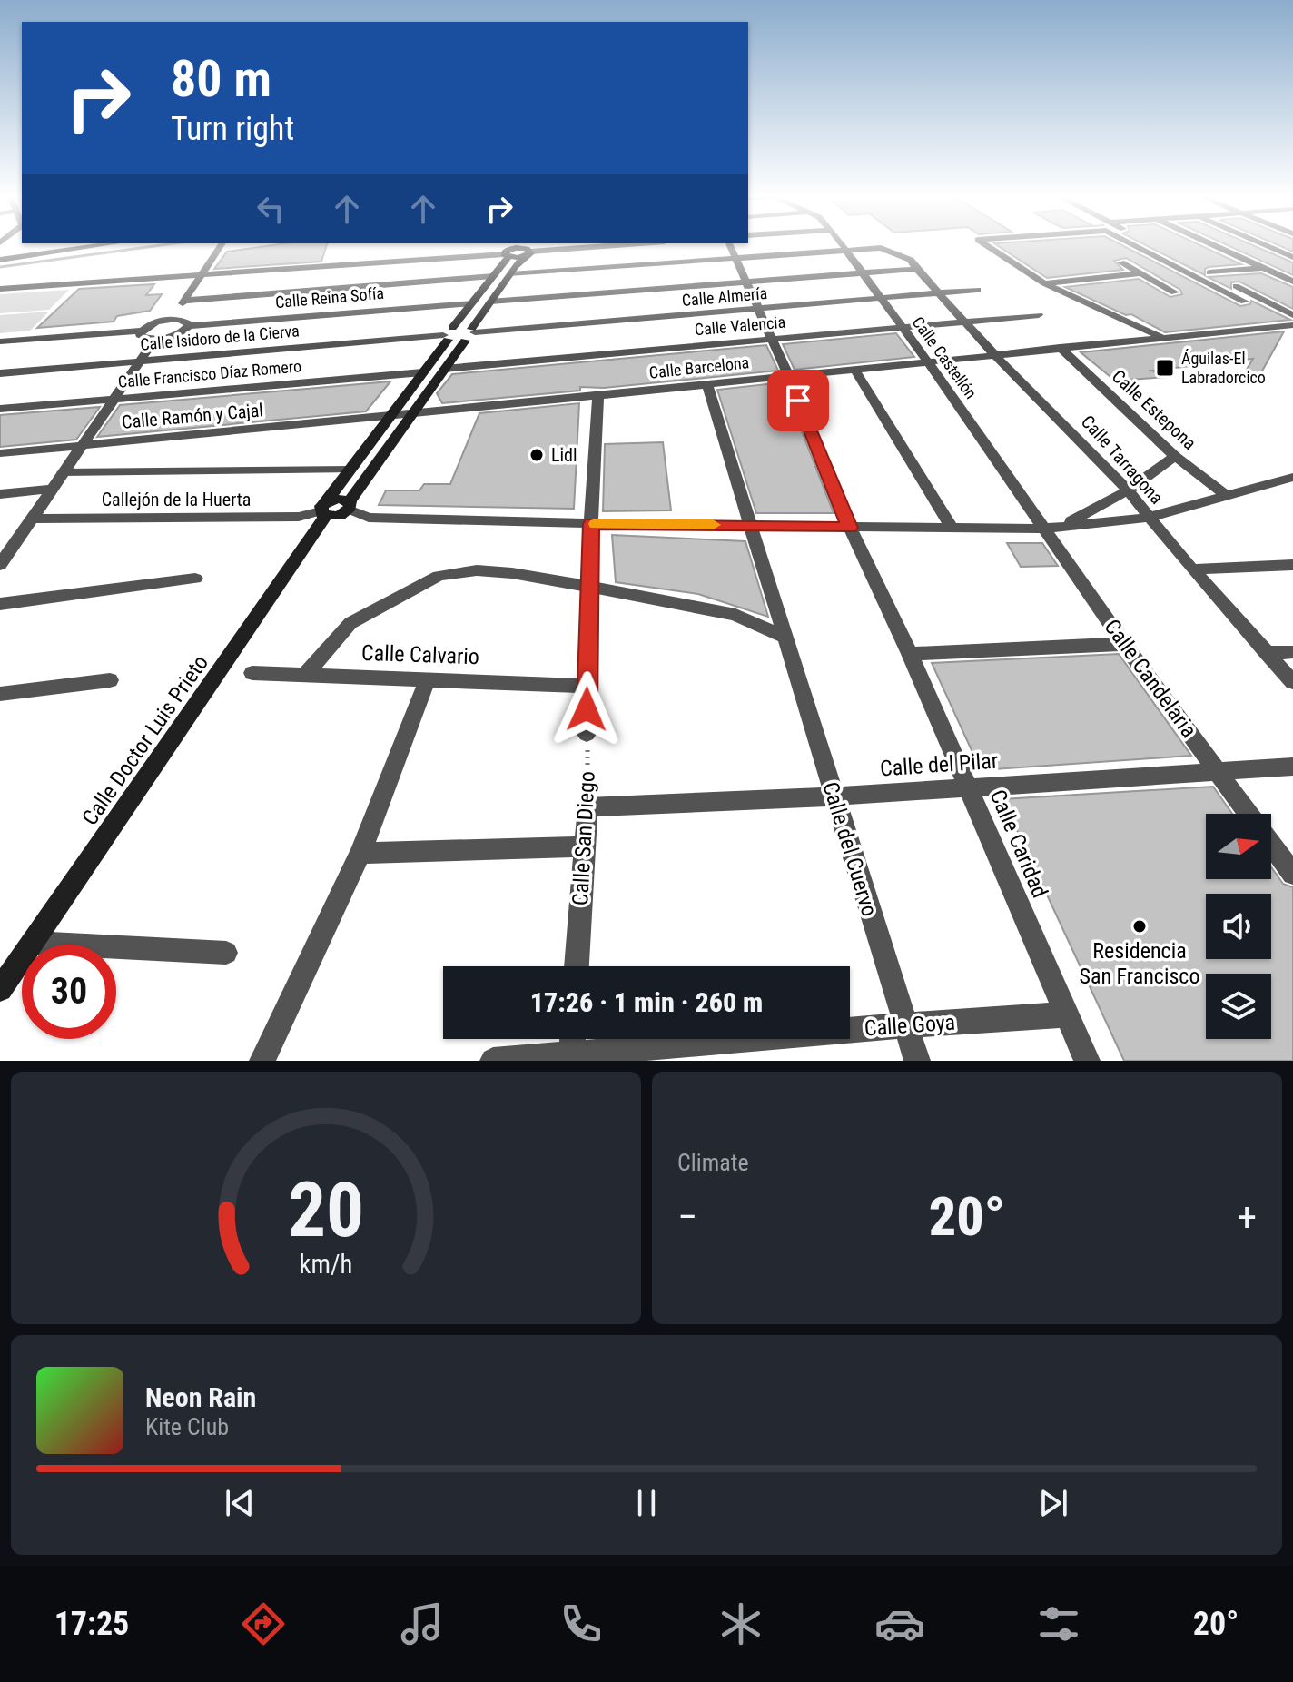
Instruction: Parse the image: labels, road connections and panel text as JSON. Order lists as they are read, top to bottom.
{
  "streets": {
    "main road": ["Calle Doctor Luis Prieto"],
    "street": [
      "Calle Almería",
      "Calle Reina Sofía",
      "Calle Valencia",
      "Calle Isidoro de la Cierva",
      "Calle Castellón",
      "Calle Barcelona",
      "Calle Francisco Díaz Romero",
      "Calle Estepona",
      "Calle Ramón y Cajal",
      "Calle Tarragona",
      "Callejón de la Huerta",
      "Calle Calvario",
      "Calle Candelaria",
      "Calle del Pilar",
      "Calle San Diego",
      "Calle Caridad",
      "Calle del Cuervo",
      "Calle Goya"
    ]
  },
  "crossings": [
    ["Calle Almería", "Calle Castellón"],
    ["Calle Almería", "Calle Tarragona"],
    ["Calle Almería", "Calle Caridad"],
    ["Calle Reina Sofía", "Calle Doctor Luis Prieto"],
    ["Calle Valencia", "Calle Castellón"],
    ["Calle Valencia", "Calle Tarragona"],
    ["Calle Valencia", "Calle Caridad"],
    ["Calle Isidoro de la Cierva", "Calle Doctor Luis Prieto"],
    ["Calle Castellón", "Calle Barcelona"],
    ["Calle Castellón", "Calle Tarragona"],
    ["Calle Castellón", "Calle Candelaria"],
    ["Calle Barcelona", "Calle Estepona"],
    ["Calle Barcelona", "Calle Ramón y Cajal"],
    ["Calle Barcelona", "Calle Tarragona"],
    ["Calle Barcelona", "Calle Caridad"],
    ["Calle Barcelona", "Calle del Cuervo"],
    ["Calle Francisco Díaz Romero", "Calle Doctor Luis Prieto"],
    ["Calle Ramón y Cajal", "Calle Doctor Luis Prieto"],
    ["Calle Tarragona", "Calle Caridad"],
    ["Callejón de la Huerta", "Calle Doctor Luis Prieto"],
    ["Calle Candelaria", "Calle del Pilar"],
    ["Calle del Pilar", "Calle San Diego"],
    ["Calle del Pilar", "Calle Caridad"],
    ["Calle del Pilar", "Calle del Cuervo"],
    ["Calle Caridad", "Calle Goya"],
    ["Calle del Cuervo", "Calle Goya"]
  ],
  "places": {
    "transit": ["Águilas-El Labradorcico"],
    "other": ["Lidl", "Residencia San Francisco"]
  },
  "north": "right",
  "page": {
    "turn": ["80 m", "Turn right"],
    "limit": "30",
    "trip": "17:26 · 1 min · 260 m",
    "tile": "Climate",
    "heat": ["−", "20°", "+"],
    "song": ["Neon Rain", "Kite Club"],
    "tabs": ["17:25", "20°"],
    "gauge": ["20", "km/h"]
  }
}
